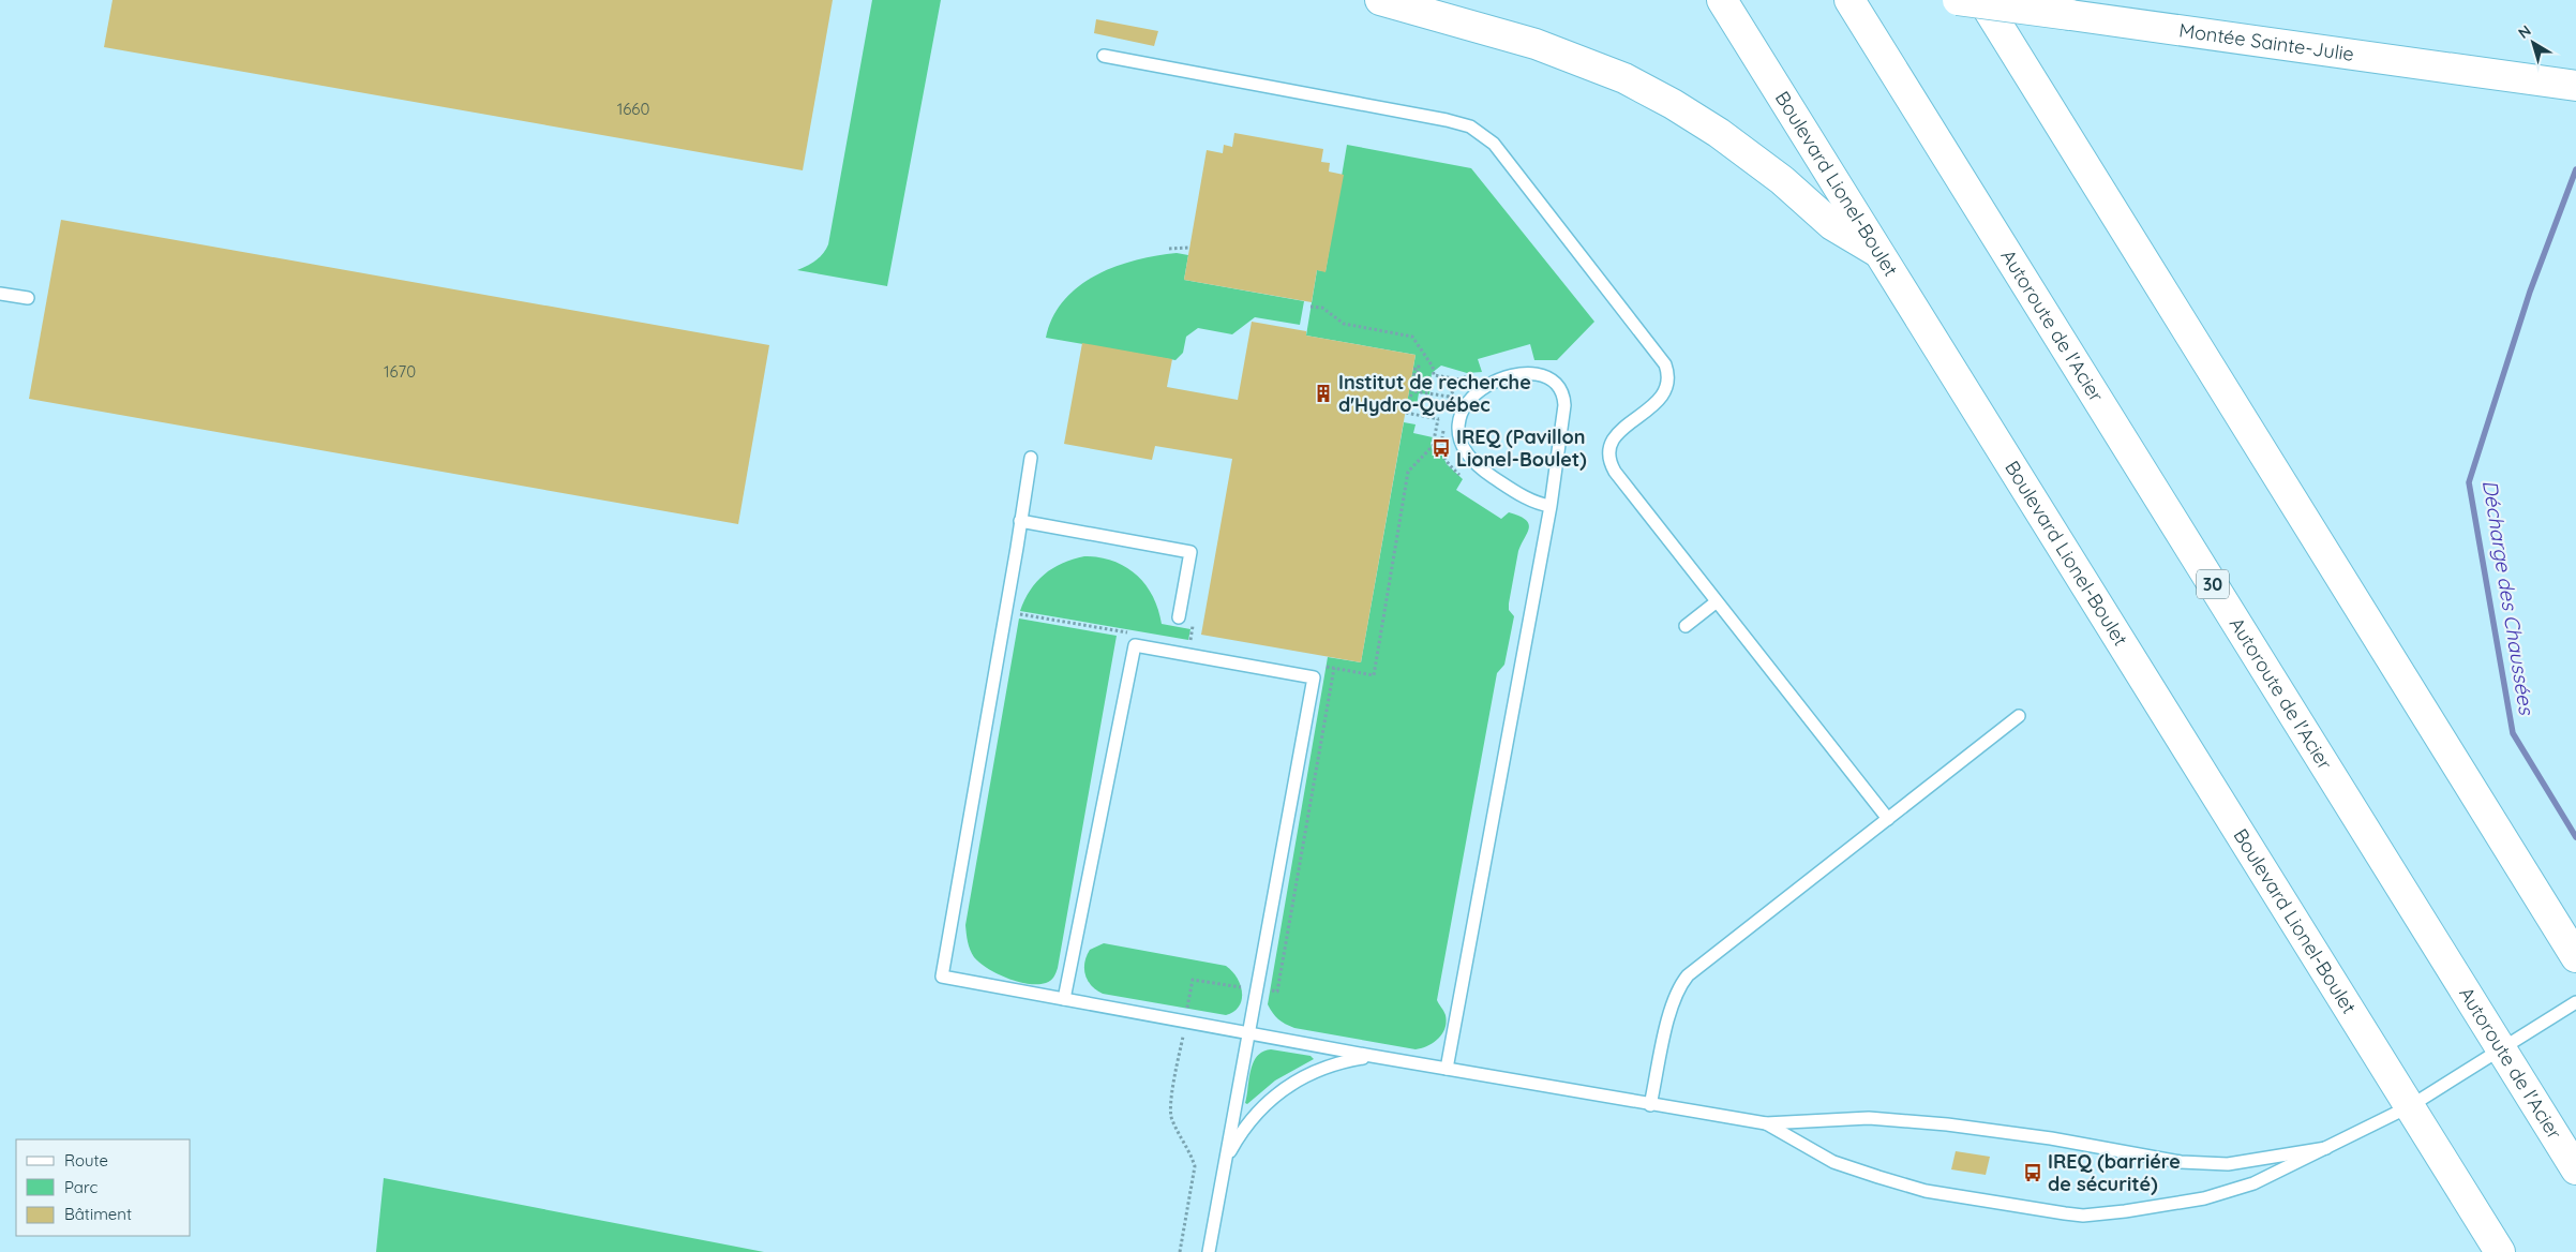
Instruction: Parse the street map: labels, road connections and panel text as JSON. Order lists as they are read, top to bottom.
{
  "streets": {
    "main road": [
      "Montée Sainte-Julie",
      "Boulevard Lionel-Boulet",
      "Autoroute de l'Acier",
      "30"
    ]
  },
  "water": ["Décharge des Chaussées"],
  "places": {
    "building": ["Institut de recherche d'Hydro-Québec"],
    "bus stop": ["IREQ (Pavillon Lionel-Boulet)", "IREQ (barriére de sécurité)"]
  },
  "house_numbers": ["1660", "1670"],
  "legend": ["Route", "Parc", "Bâtiment"],
  "north": "top left"
}
